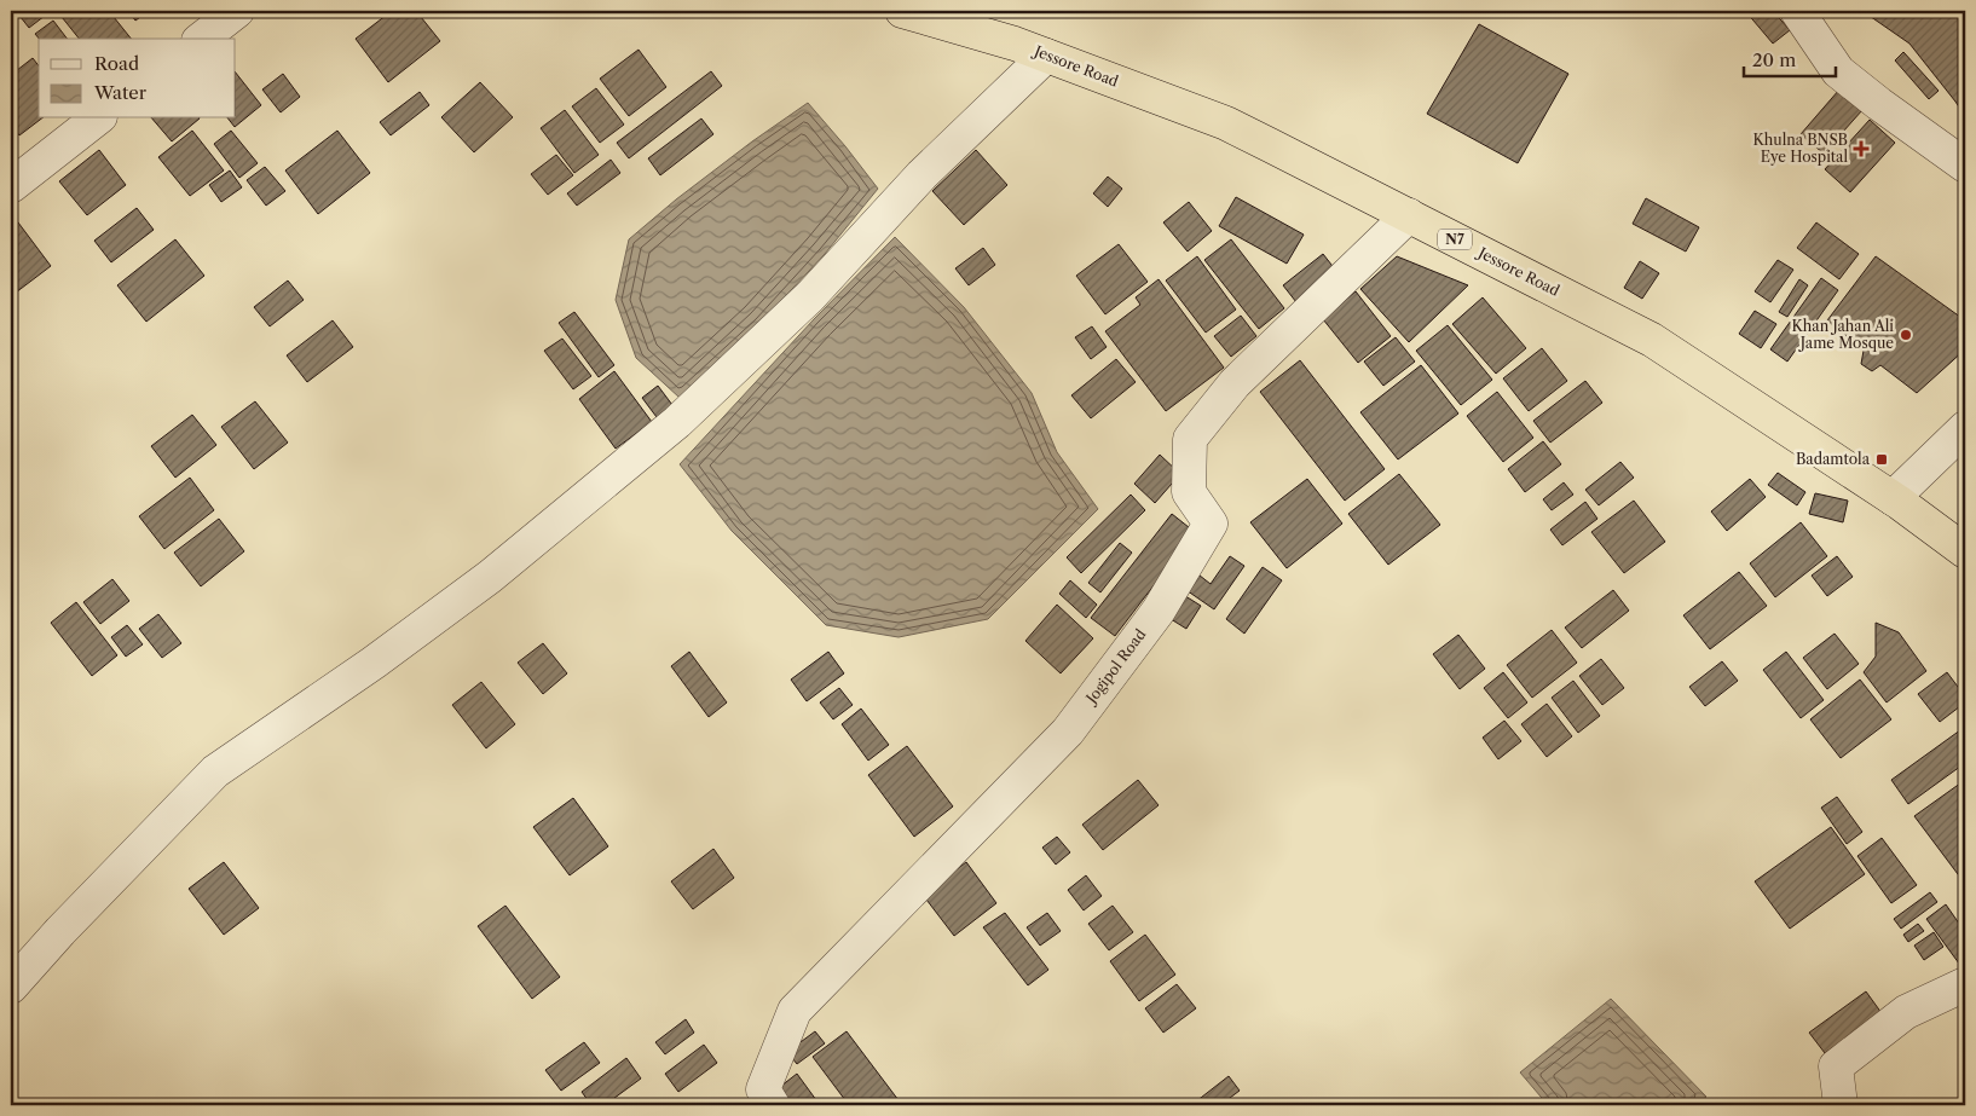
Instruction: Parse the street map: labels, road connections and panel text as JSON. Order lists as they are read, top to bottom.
{
  "streets": {
    "highway": ["Jessore Road", "N7"],
    "street": ["Jogipol Road"]
  },
  "crossings": [
    ["Jessore Road", "Jogipol Road"]
  ],
  "places": {
    "health": ["Khulna BNSB Eye Hospital"],
    "other": ["Khan Jahan Ali Jame Mosque"],
    "transit": ["Badamtola"]
  },
  "legend": ["Road", "Water"],
  "scale_bar": "20 m"
}
